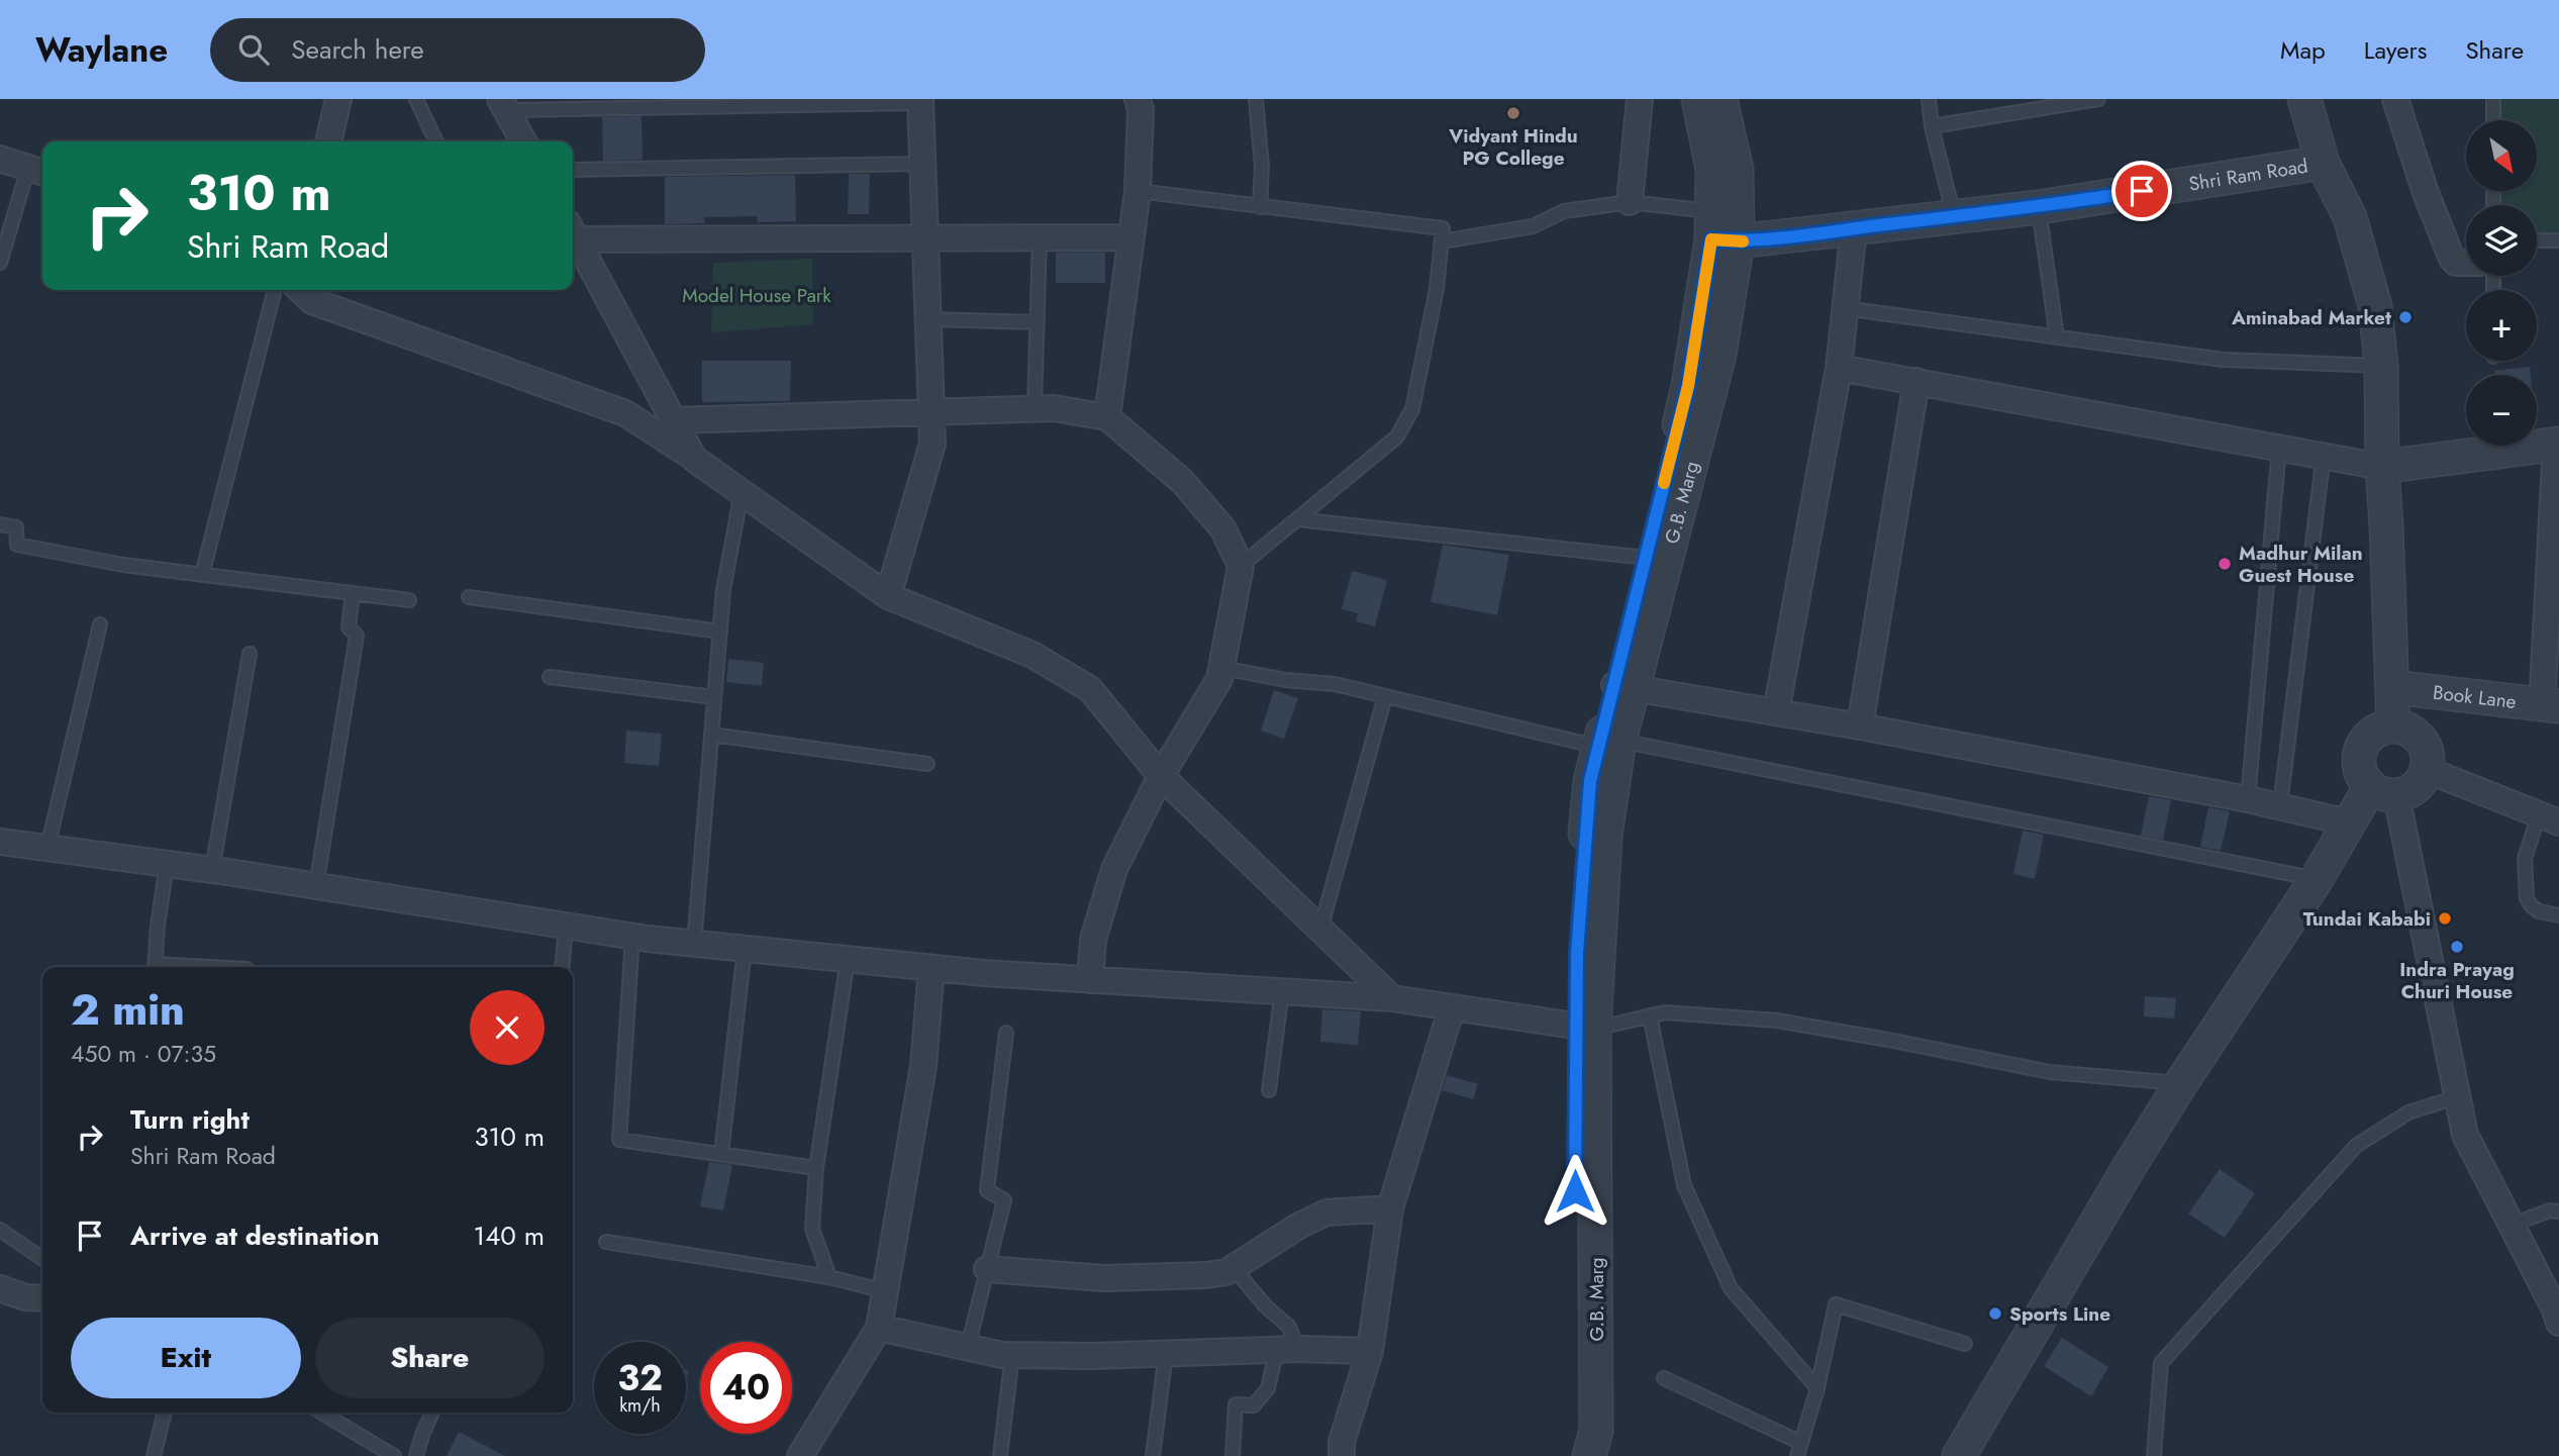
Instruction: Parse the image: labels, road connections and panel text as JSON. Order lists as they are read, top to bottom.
{
  "streets": {
    "street": ["Shri Ram Road", "G.B. Marg", "Book Lane"]
  },
  "crossings": [
    ["Shri Ram Road", "G.B. Marg"]
  ],
  "parks": ["Model House Park"],
  "places": [
    "Vidyant Hindu PG College",
    "Aminabad Market",
    "Madhur Milan Guest House",
    "Tundai Kababi",
    "Indra Prayag Churi House",
    "Sports Line"
  ],
  "north": "bottom right",
  "page": {
    "header": "Waylane",
    "search": "Search here",
    "nav": ["Map", "Layers", "Share"],
    "map_buttons": ["+", "−"],
    "turn": ["310 m", "Shri Ram Road"],
    "heading": ["2 min", "450 m · 07:35"],
    "list": [
      {
        "name": "Turn right",
        "note": "Shri Ram Road",
        "value": "310 m"
      },
      {
        "name": "Arrive at destination",
        "value": "140 m"
      }
    ],
    "buttons": ["Exit", "Share"],
    "speed": "32 km/h",
    "limit": "40"
  }
}
